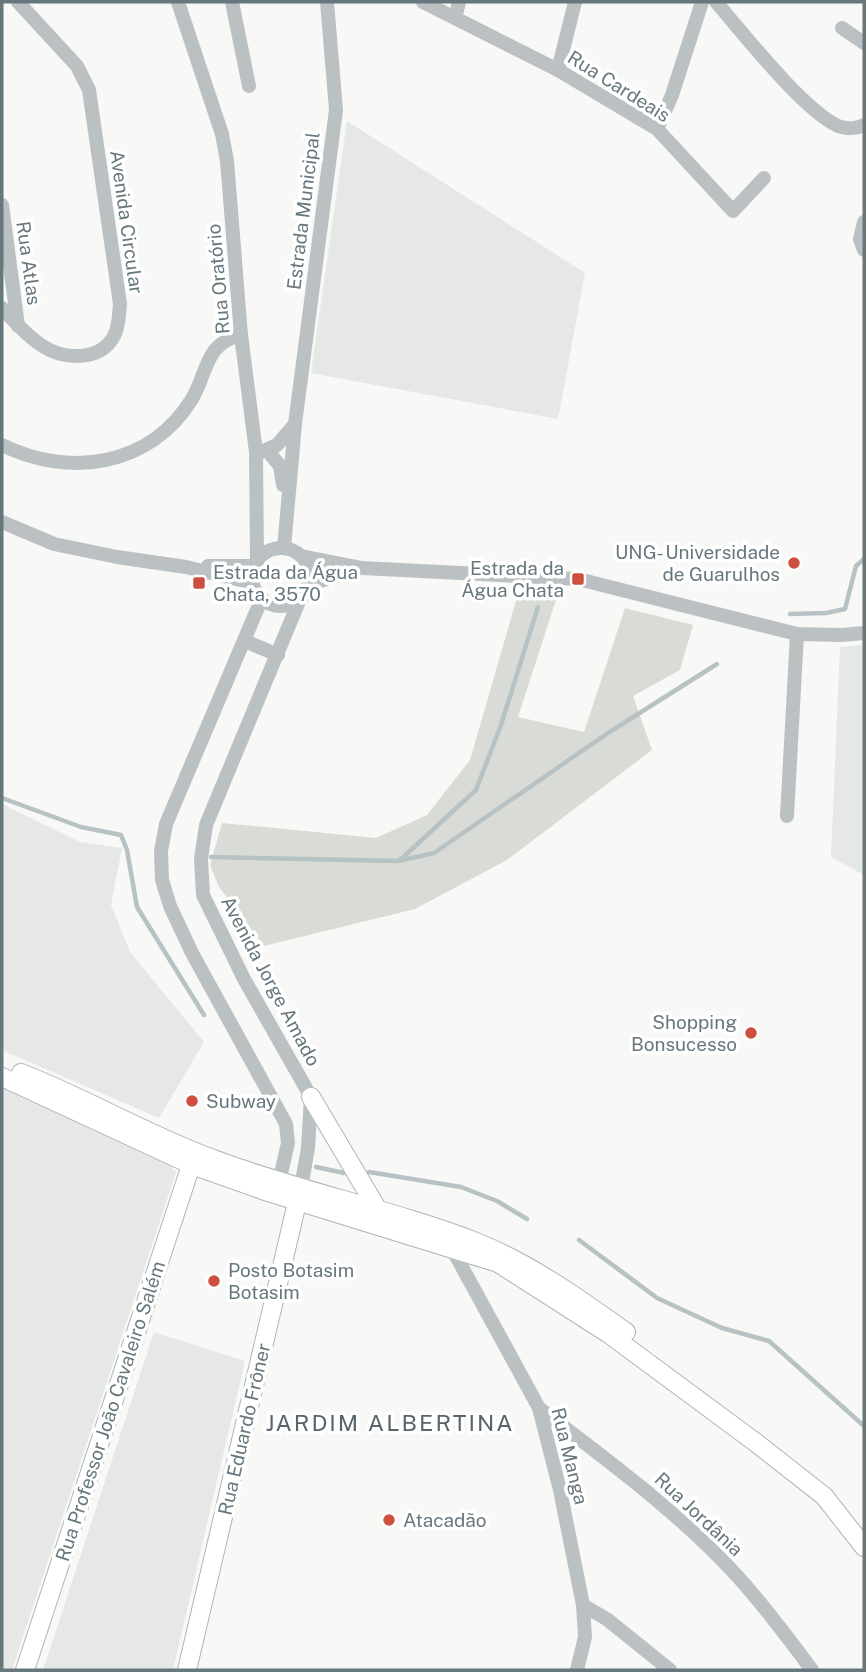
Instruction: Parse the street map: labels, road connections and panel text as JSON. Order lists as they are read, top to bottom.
{
  "streets": {
    "main road": ["Rua Professor João Cavaleiro Salém", "Rua Eduardo Frôner"],
    "street": [
      "Rua Cardeais",
      "Estrada Municipal",
      "Avenida Circular",
      "Rua Atlas",
      "Rua Oratório",
      "Avenida Jorge Amado",
      "Rua Manga",
      "Rua Jordânia"
    ]
  },
  "crossings": [
    ["Estrada Municipal", "Rua Oratório"],
    ["Estrada Municipal", "Avenida Jorge Amado"],
    ["Avenida Circular", "Rua Atlas"],
    ["Rua Oratório", "Avenida Jorge Amado"],
    ["Avenida Jorge Amado", "Rua Eduardo Frôner"],
    ["Rua Manga", "Rua Jordânia"]
  ],
  "districts": ["JARDIM ALBERTINA"],
  "places": {
    "other": [
      "UNG- Universidade de Guarulhos",
      "Shopping Bonsucesso",
      "Subway",
      "Posto Botasim Botasim",
      "Atacadão"
    ],
    "transit": ["Estrada da Água Chata", "Estrada da Água Chata, 3570"]
  }
}
